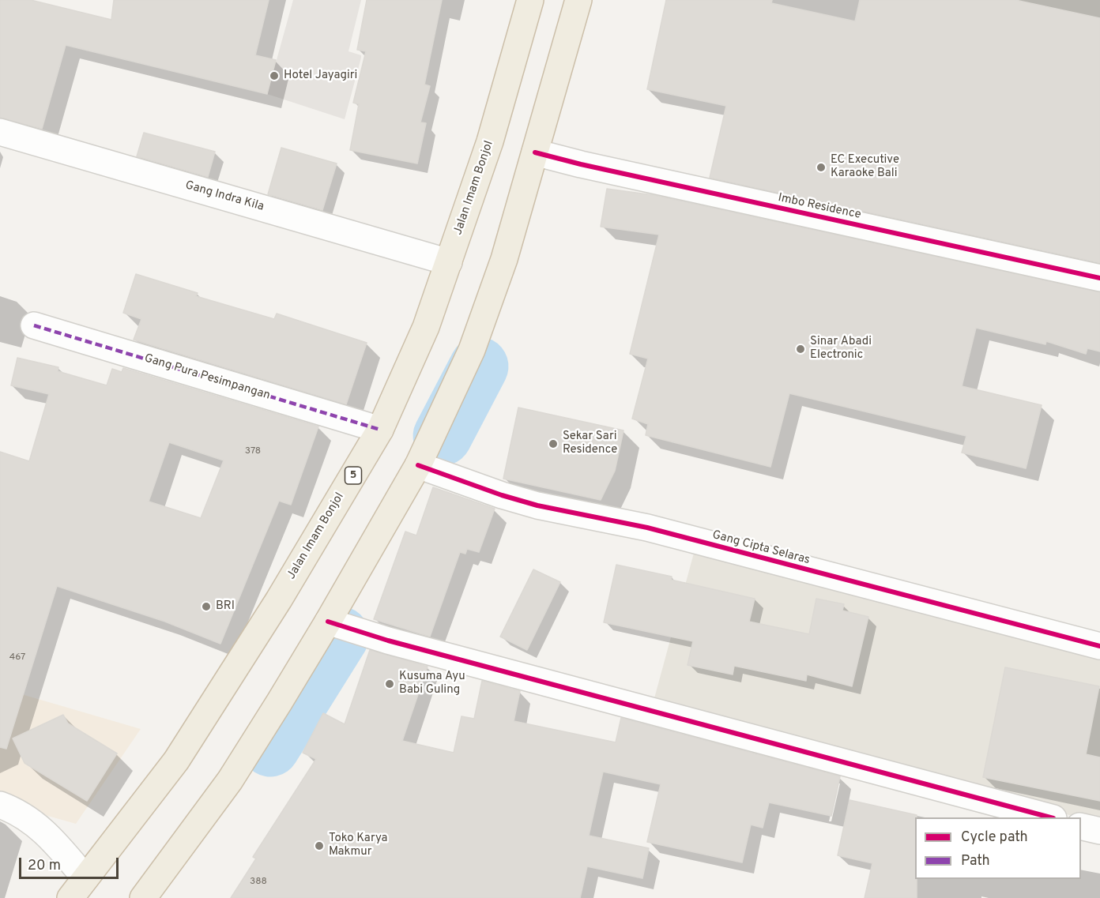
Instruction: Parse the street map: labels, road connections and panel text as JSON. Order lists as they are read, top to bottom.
{
  "streets": {
    "highway": ["Jalan Imam Bonjol", "5"],
    "street": [
      "Gang Indra Kila",
      "Imbo Residence",
      "Gang Pura Pesimpangan",
      "Gang Cipta Selaras"
    ]
  },
  "crossings": [
    ["Jalan Imam Bonjol", "Gang Indra Kila"],
    ["Jalan Imam Bonjol", "Gang Pura Pesimpangan"]
  ],
  "places": [
    "Hotel Jayagiri",
    "EC Executive Karaoke Bali",
    "Sinar Abadi Electronic",
    "Sekar Sari Residence",
    "BRI",
    "Kusuma Ayu Babi Guling",
    "Toko Karya Makmur"
  ],
  "house_numbers": ["378", "467", "388"],
  "legend": ["Cycle path", "Path"],
  "scale_bar": "20 m"
}
